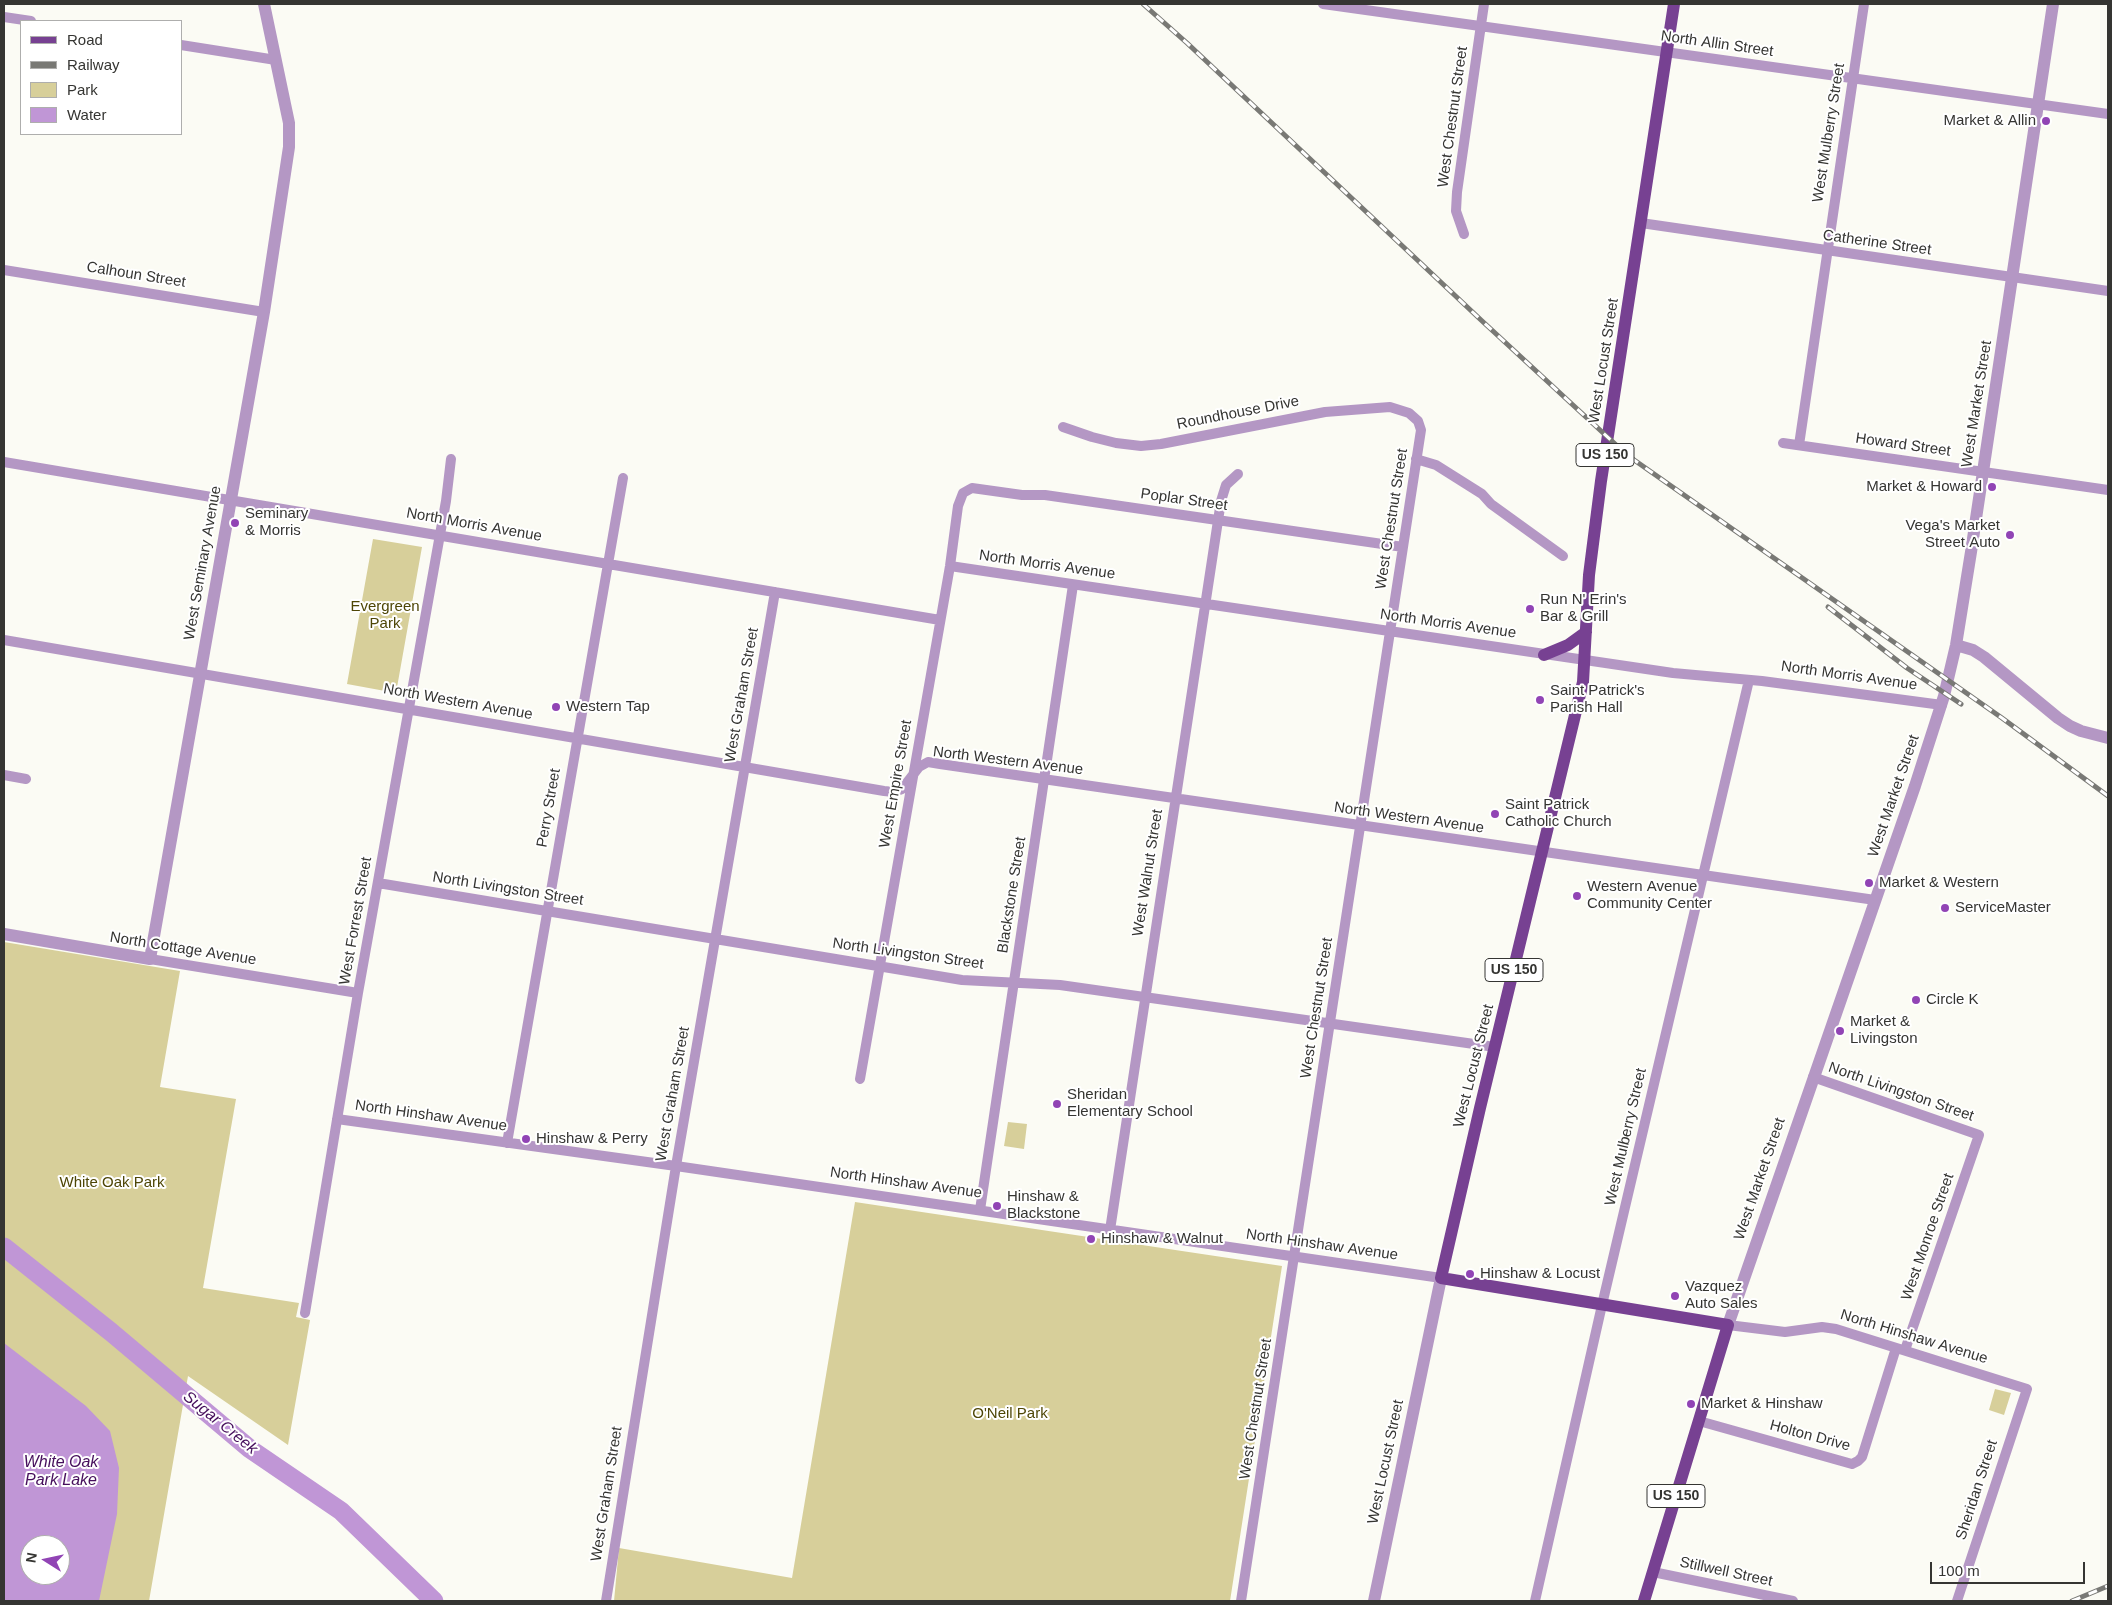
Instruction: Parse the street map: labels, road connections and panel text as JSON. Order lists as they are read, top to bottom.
{
  "streets": {
    "main road": [
      "West Locust Street",
      "West Market Street",
      "US 150",
      "North Hinshaw Avenue"
    ],
    "street": [
      "North Allin Street",
      "West Chestnut Street",
      "West Mulberry Street",
      "Catherine Street",
      "Calhoun Street",
      "Roundhouse Drive",
      "Howard Street",
      "Poplar Street",
      "North Morris Avenue",
      "West Seminary Avenue",
      "West Graham Street",
      "North Western Avenue",
      "West Empire Street",
      "Perry Street",
      "West Walnut Street",
      "North Livingston Street",
      "Blackstone Street",
      "West Forrest Street",
      "North Cottage Avenue",
      "West Monroe Street",
      "Holton Drive",
      "Sheridan Street",
      "Stillwell Street"
    ]
  },
  "crossings": [
    ["North Allin Street", "West Chestnut Street"],
    ["North Allin Street", "West Mulberry Street"],
    ["North Allin Street", "West Locust Street"],
    ["North Allin Street", "West Market Street"],
    ["West Chestnut Street", "Roundhouse Drive"],
    ["West Chestnut Street", "Poplar Street"],
    ["West Chestnut Street", "North Morris Avenue"],
    ["West Chestnut Street", "North Western Avenue"],
    ["West Chestnut Street", "North Livingston Street"],
    ["West Chestnut Street", "North Hinshaw Avenue"],
    ["West Mulberry Street", "Catherine Street"],
    ["West Mulberry Street", "Howard Street"],
    ["West Mulberry Street", "North Morris Avenue"],
    ["West Mulberry Street", "North Western Avenue"],
    ["West Mulberry Street", "North Hinshaw Avenue"],
    ["Catherine Street", "West Locust Street"],
    ["Catherine Street", "West Market Street"],
    ["Calhoun Street", "West Seminary Avenue"],
    ["West Locust Street", "North Morris Avenue"],
    ["West Locust Street", "North Western Avenue"],
    ["West Locust Street", "North Livingston Street"],
    ["West Locust Street", "North Hinshaw Avenue"],
    ["West Market Street", "Howard Street"],
    ["West Market Street", "North Morris Avenue"],
    ["West Market Street", "North Western Avenue"],
    ["West Market Street", "North Livingston Street"],
    ["West Market Street", "North Hinshaw Avenue"],
    ["West Market Street", "Holton Drive"],
    ["West Market Street", "Stillwell Street"],
    ["Poplar Street", "West Empire Street"],
    ["Poplar Street", "West Walnut Street"],
    ["North Morris Avenue", "West Seminary Avenue"],
    ["North Morris Avenue", "West Graham Street"],
    ["North Morris Avenue", "West Empire Street"],
    ["North Morris Avenue", "Perry Street"],
    ["North Morris Avenue", "West Walnut Street"],
    ["North Morris Avenue", "Blackstone Street"],
    ["North Morris Avenue", "West Forrest Street"],
    ["West Seminary Avenue", "North Western Avenue"],
    ["West Seminary Avenue", "North Cottage Avenue"],
    ["West Graham Street", "North Western Avenue"],
    ["West Graham Street", "North Livingston Street"],
    ["West Graham Street", "North Hinshaw Avenue"],
    ["North Western Avenue", "West Empire Street"],
    ["North Western Avenue", "Perry Street"],
    ["North Western Avenue", "West Walnut Street"],
    ["North Western Avenue", "Blackstone Street"],
    ["North Western Avenue", "West Forrest Street"],
    ["West Empire Street", "North Livingston Street"],
    ["Perry Street", "North Livingston Street"],
    ["Perry Street", "North Hinshaw Avenue"],
    ["West Walnut Street", "North Livingston Street"],
    ["West Walnut Street", "North Hinshaw Avenue"],
    ["North Livingston Street", "Blackstone Street"],
    ["North Livingston Street", "West Forrest Street"],
    ["North Livingston Street", "West Monroe Street"],
    ["Blackstone Street", "North Hinshaw Avenue"],
    ["West Forrest Street", "North Cottage Avenue"],
    ["West Forrest Street", "North Hinshaw Avenue"],
    ["North Hinshaw Avenue", "West Monroe Street"],
    ["North Hinshaw Avenue", "Sheridan Street"],
    ["West Monroe Street", "Holton Drive"]
  ],
  "water": ["Sugar Creek", "White Oak Park Lake"],
  "parks": ["Evergreen Park", "White Oak Park", "O'Neil Park"],
  "places": [
    "Market & Allin",
    "Market & Howard",
    "Seminary & Morris",
    "Vega's Market Street Auto",
    "Run N' Erin's Bar & Grill",
    "Saint Patrick's Parish Hall",
    "Western Tap",
    "Saint Patrick Catholic Church",
    "Market & Western",
    "Western Avenue Community Center",
    "ServiceMaster",
    "Circle K",
    "Market & Livingston",
    "Sheridan Elementary School",
    "Hinshaw & Perry",
    "Hinshaw & Blackstone",
    "Hinshaw & Walnut",
    "Hinshaw & Locust",
    "Vazquez Auto Sales",
    "Market & Hinshaw"
  ],
  "legend": [
    "Road",
    "Railway",
    "Park",
    "Water"
  ],
  "scale_bar": "100 m",
  "north": "left"
}
